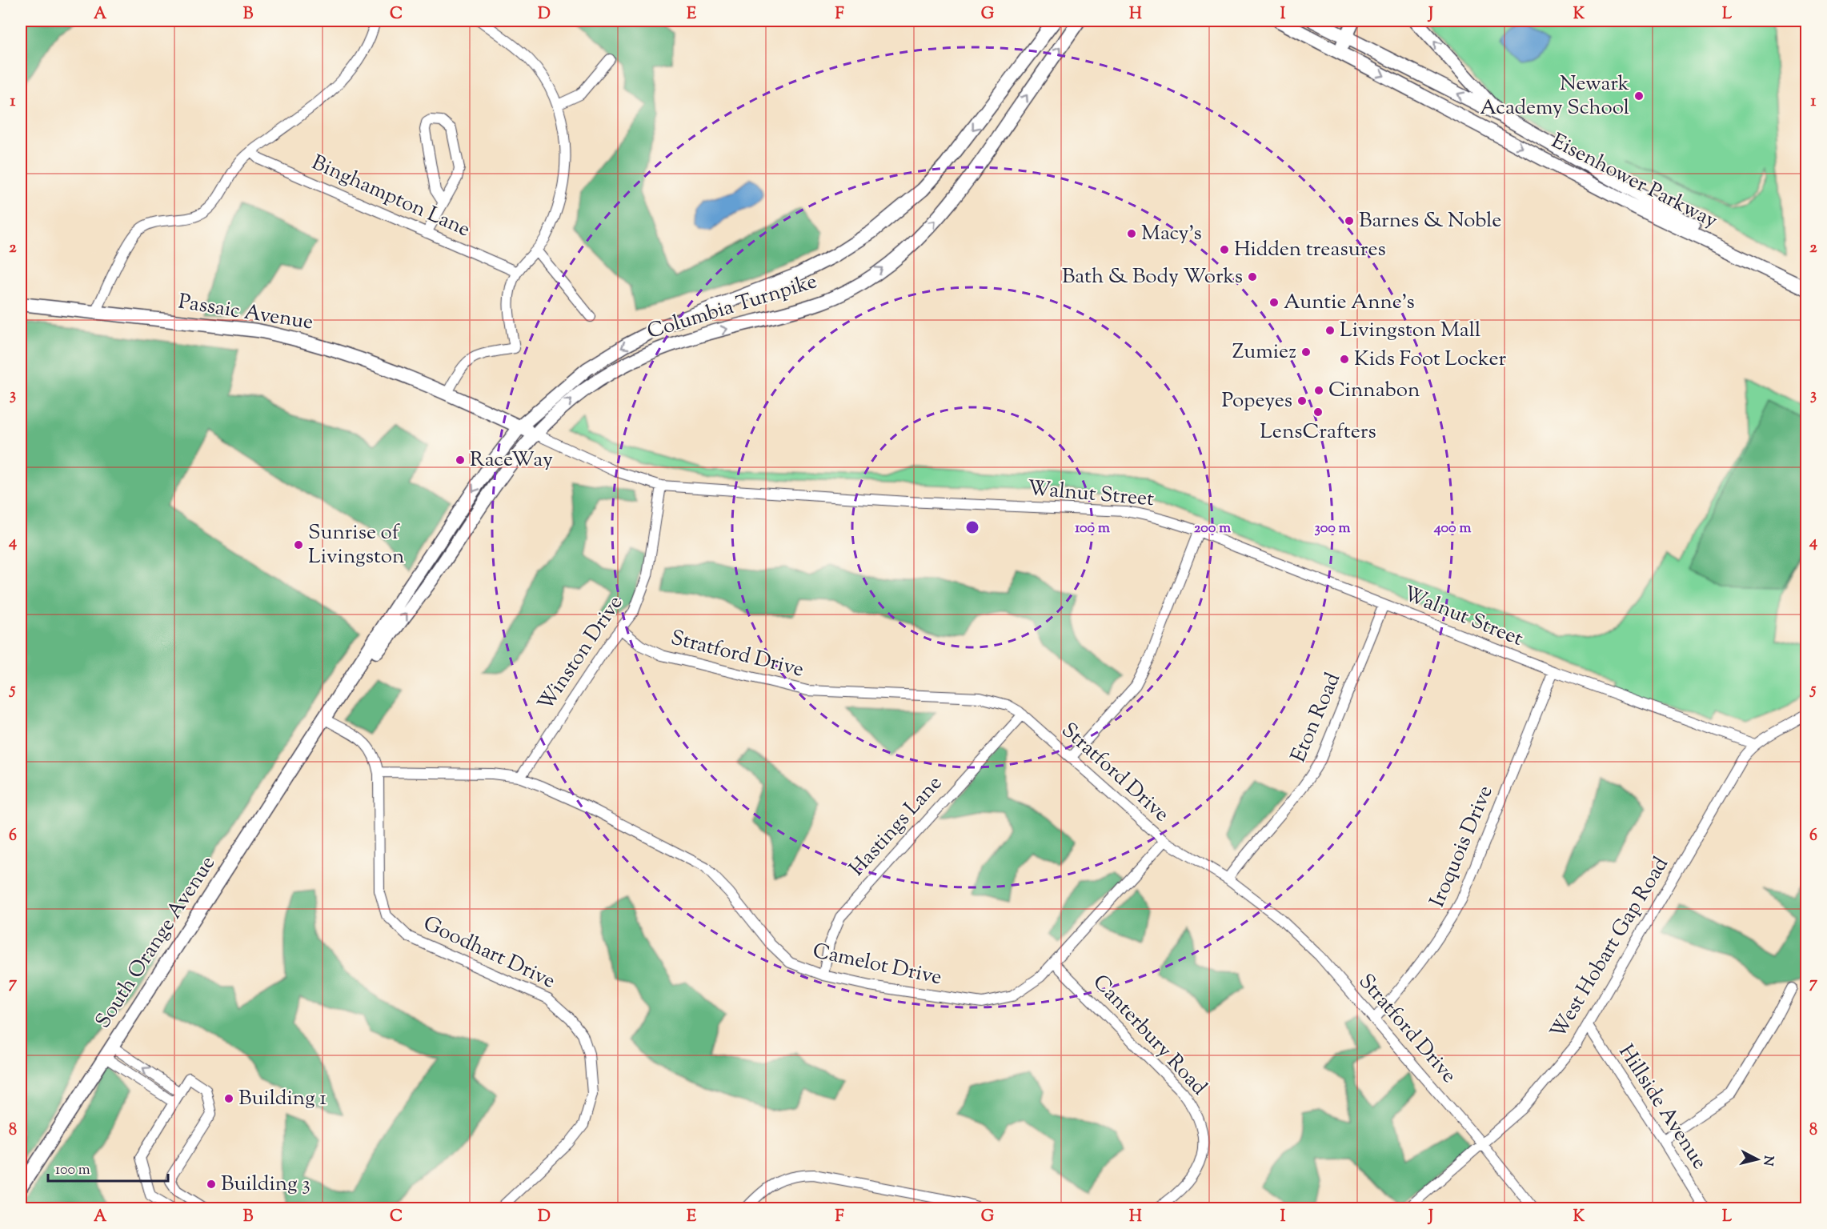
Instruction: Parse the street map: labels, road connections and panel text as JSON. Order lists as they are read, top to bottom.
{
  "streets": {
    "main road": [
      "Eisenhower Parkway",
      "Columbia Turnpike",
      "Passaic Avenue",
      "South Orange Avenue"
    ],
    "street": [
      "Binghampton Lane",
      "Walnut Street",
      "Winston Drive",
      "Stratford Drive",
      "Eton Road",
      "Hastings Lane",
      "Iroquois Drive",
      "West Hobart Gap Road",
      "Goodhart Drive",
      "Camelot Drive",
      "Canterbury Road",
      "Hillside Avenue"
    ]
  },
  "crossings": [
    ["Columbia Turnpike", "Passaic Avenue"],
    ["Columbia Turnpike", "Walnut Street"],
    ["Columbia Turnpike", "South Orange Avenue"],
    ["Columbia Turnpike", "Goodhart Drive"],
    ["Passaic Avenue", "Walnut Street"],
    ["Walnut Street", "Winston Drive"],
    ["Walnut Street", "Eton Road"],
    ["Walnut Street", "Iroquois Drive"],
    ["Walnut Street", "West Hobart Gap Road"],
    ["Winston Drive", "Stratford Drive"],
    ["Winston Drive", "Camelot Drive"],
    ["Stratford Drive", "Eton Road"],
    ["Stratford Drive", "Hastings Lane"],
    ["Stratford Drive", "Iroquois Drive"],
    ["Stratford Drive", "West Hobart Gap Road"],
    ["Stratford Drive", "Camelot Drive"],
    ["Hastings Lane", "Camelot Drive"],
    ["South Orange Avenue", "Goodhart Drive"],
    ["West Hobart Gap Road", "Hillside Avenue"],
    ["Goodhart Drive", "Camelot Drive"],
    ["Camelot Drive", "Canterbury Road"]
  ],
  "places": [
    "Newark Academy School",
    "Barnes & Noble",
    "Macy's",
    "Hidden treasures",
    "Bath & Body Works",
    "Auntie Anne's",
    "Livingston Mall",
    "Zumiez",
    "Kids Foot Locker",
    "Cinnabon",
    "Popeyes",
    "LensCrafters",
    "RaceWay",
    "Sunrise of Livingston",
    "Building 1",
    "Building 3"
  ],
  "scale_bar": "100 m",
  "north": "right",
  "grid": {
    "columns": [
      "A",
      "B",
      "C",
      "D",
      "E",
      "F",
      "G",
      "H",
      "I",
      "J",
      "K",
      "L"
    ],
    "rows": [
      "1",
      "2",
      "3",
      "4",
      "5",
      "6",
      "7",
      "8"
    ]
  },
  "rings": [
    "100 m",
    "200 m",
    "300 m",
    "400 m"
  ]
}
